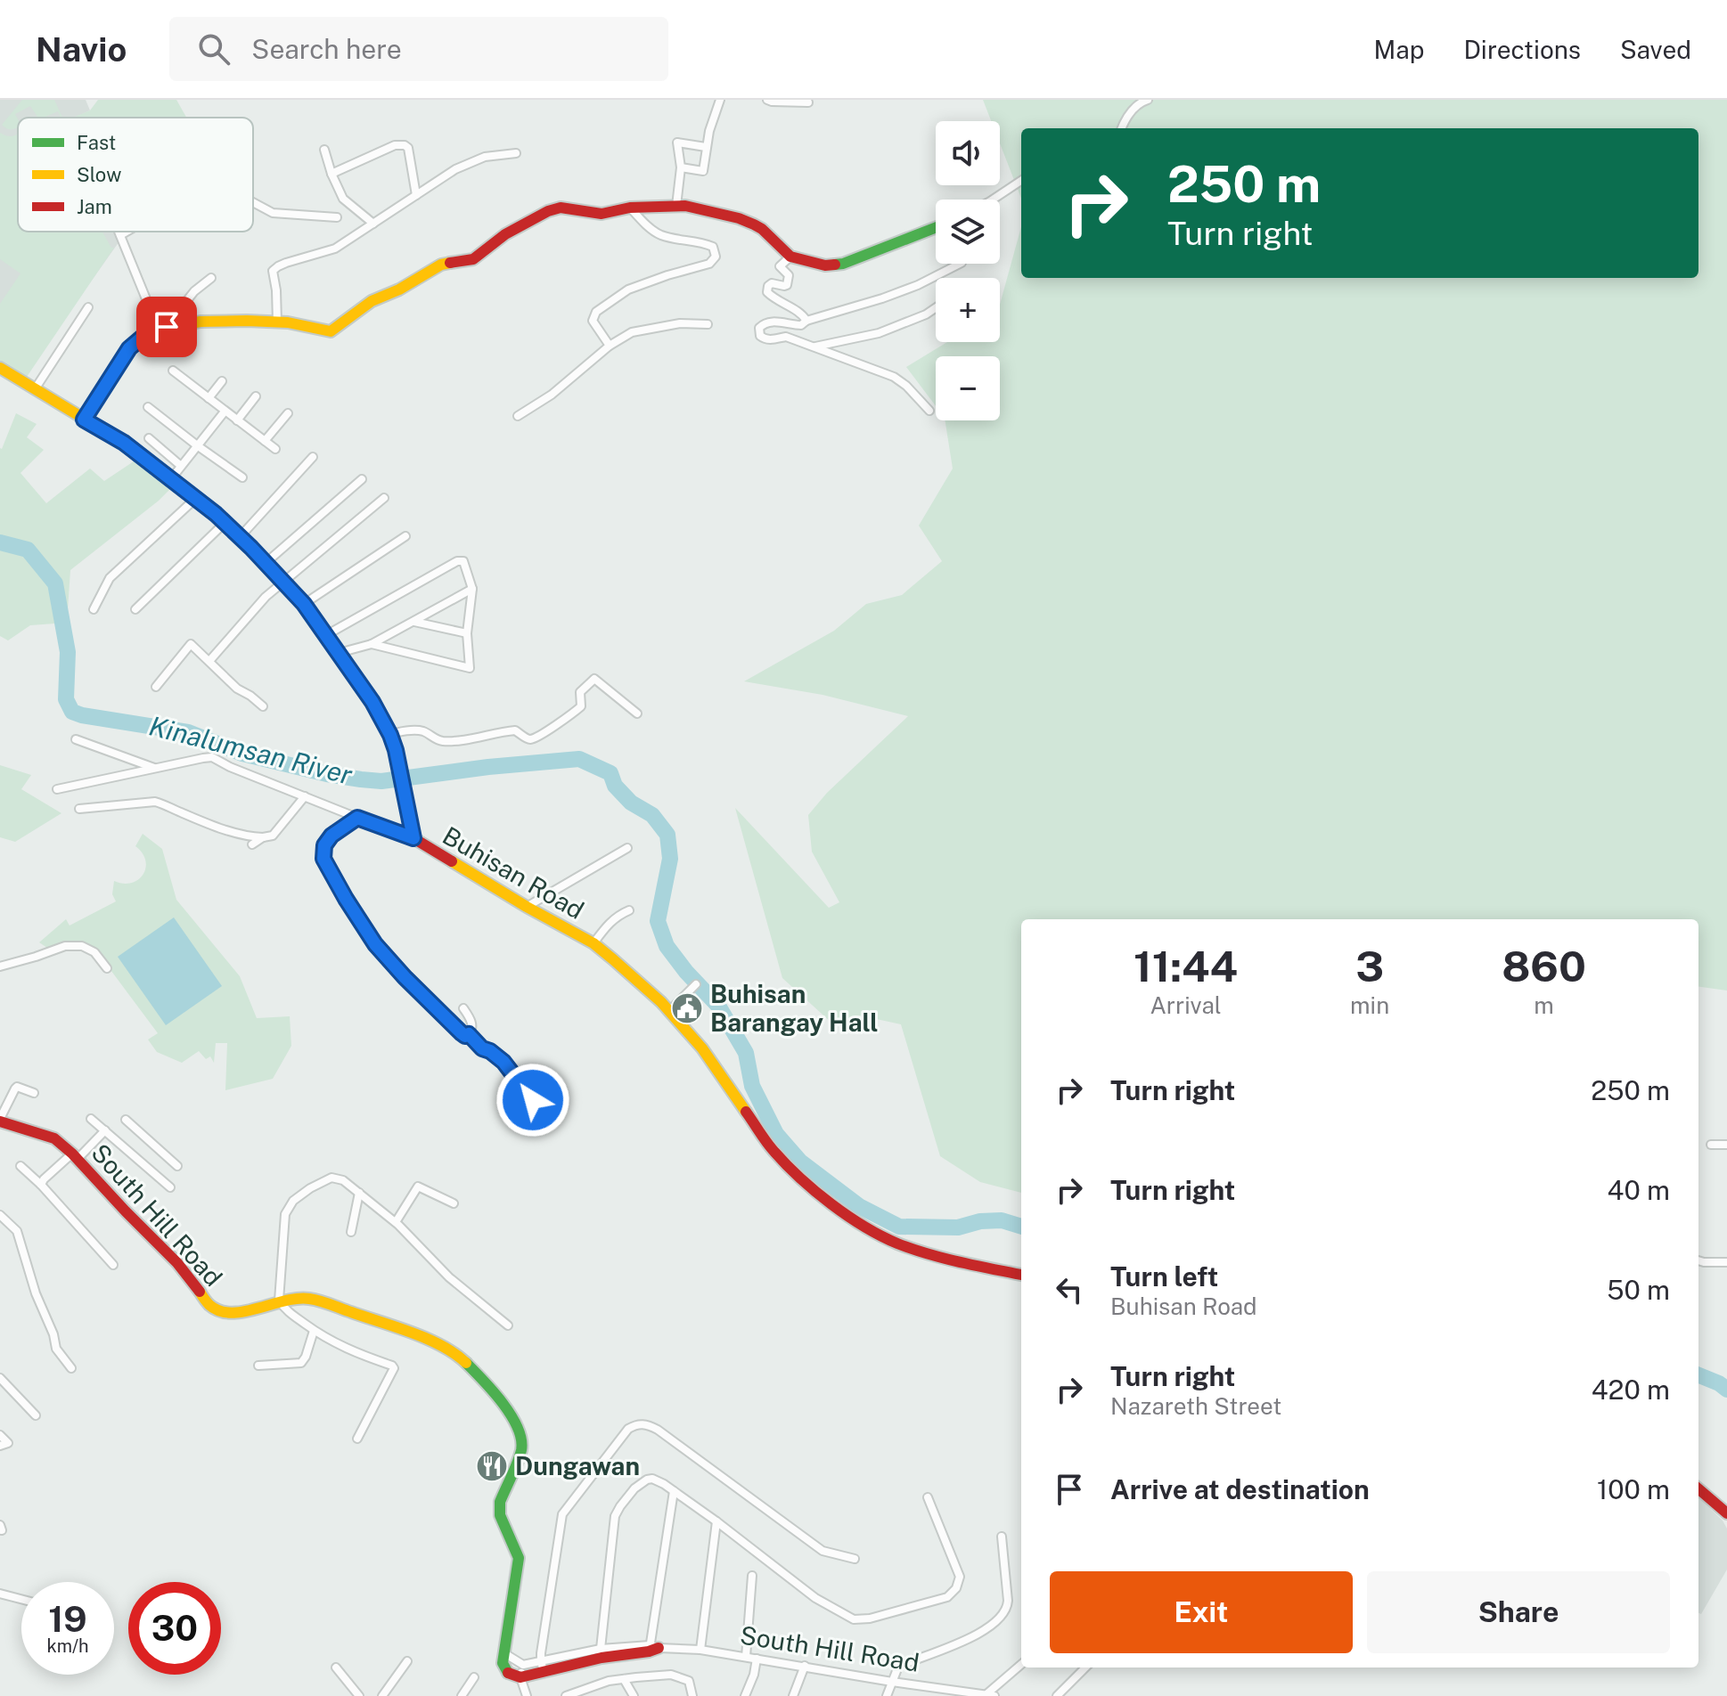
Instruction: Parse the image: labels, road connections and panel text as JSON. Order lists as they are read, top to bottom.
{
  "streets": {
    "street": ["Buhisan Road", "South Hill Road"]
  },
  "water": ["Kinalumsan River"],
  "places": {
    "public building": ["Buhisan Barangay Hall"],
    "restaurant": ["Dungawan"]
  },
  "legend": ["Fast", "Slow", "Jam"],
  "page": {
    "header": "Navio",
    "search": "Search here",
    "nav": ["Map", "Directions", "Saved"],
    "map_buttons": ["+", "−"],
    "turn": ["250 m", "Turn right"],
    "eta": [
      "11:44",
      "Arrival",
      "3",
      "min",
      "860",
      "m"
    ],
    "list": [
      {
        "name": "Turn right",
        "value": "250 m"
      },
      {
        "name": "Turn right",
        "value": "40 m"
      },
      {
        "name": "Turn left",
        "note": "Buhisan Road",
        "value": "50 m"
      },
      {
        "name": "Turn right",
        "note": "Nazareth Street",
        "value": "420 m"
      },
      {
        "name": "Arrive at destination",
        "value": "100 m"
      }
    ],
    "buttons": ["Exit", "Share"],
    "speed": "19 km/h",
    "limit": "30"
  }
}
